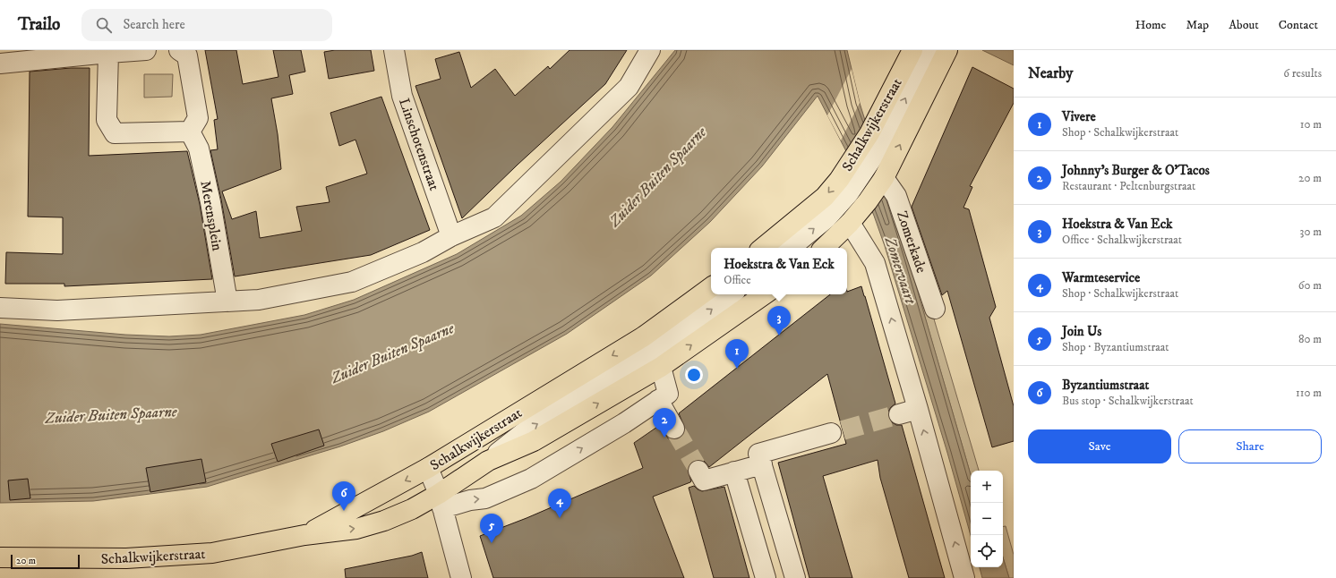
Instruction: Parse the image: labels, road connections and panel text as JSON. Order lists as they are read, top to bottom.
{
  "streets": {
    "main road": ["Schalkwijkerstraat"],
    "street": ["Linschotenstraat", "Merensplein", "Zomerkade"]
  },
  "water": ["Zuider Buiten Spaarne", "Zomervaart"],
  "scale_bar": "20 m",
  "page": {
    "header": "Trailo",
    "search": "Search here",
    "nav": [
      "Home",
      "Map",
      "About",
      "Contact"
    ],
    "heading": ["Nearby", "6 results"],
    "list": [
      {
        "mark": "1",
        "name": "Vivere",
        "note": "Shop · Schalkwijkerstraat",
        "value": "10 m"
      },
      {
        "mark": "2",
        "name": "Johnny's Burger & O'Tacos",
        "note": "Restaurant · Peltenburgstraat",
        "value": "20 m"
      },
      {
        "mark": "3",
        "name": "Hoekstra & Van Eck",
        "note": "Office · Schalkwijkerstraat",
        "value": "30 m"
      },
      {
        "mark": "4",
        "name": "Warmteservice",
        "note": "Shop · Schalkwijkerstraat",
        "value": "60 m"
      },
      {
        "mark": "5",
        "name": "Join Us",
        "note": "Shop · Byzantiumstraat",
        "value": "80 m"
      },
      {
        "mark": "6",
        "name": "Byzantiumstraat",
        "note": "Bus stop · Schalkwijkerstraat",
        "value": "110 m"
      }
    ],
    "popup": ["Hoekstra & Van Eck", "Office"],
    "pins": [
      "3",
      "1",
      "2",
      "6",
      "4",
      "5"
    ],
    "buttons": ["Save", "Share"],
    "map_buttons": ["+", "−"],
    "scale": "20 m"
  }
}
